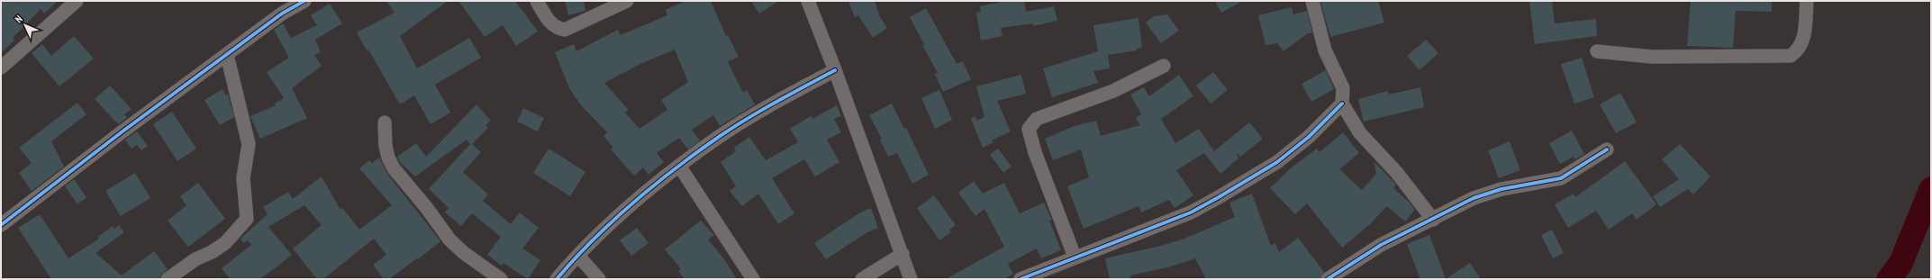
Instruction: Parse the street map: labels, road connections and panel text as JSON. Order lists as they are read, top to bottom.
{
  "north": "top left"
}
